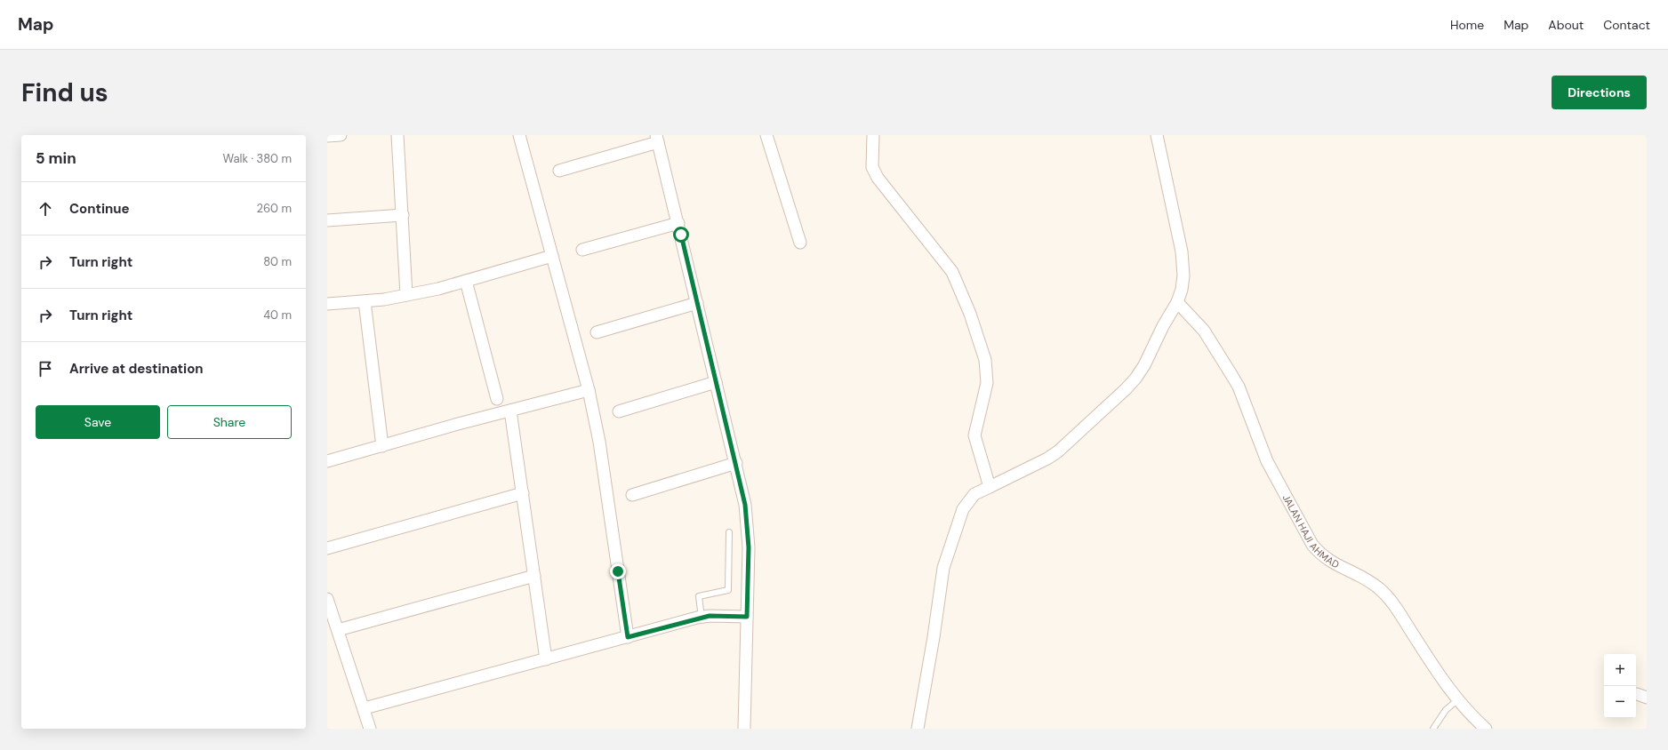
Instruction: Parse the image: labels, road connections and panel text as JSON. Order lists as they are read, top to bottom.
{
  "streets": {
    "street": ["JALAN HAJI AHMAD"]
  },
  "page": {
    "header": "Map",
    "nav": [
      "Home",
      "Map",
      "About",
      "Contact"
    ],
    "buttons": [
      "Directions",
      ["Save", "Share"]
    ],
    "title": "Find us",
    "heading": ["5 min", "Walk · 380 m"],
    "list": [
      ["Continue", "260 m"],
      ["Turn right", "80 m"],
      ["Turn right", "40 m"],
      "Arrive at destination"
    ],
    "map_buttons": ["+", "−"]
  }
}
